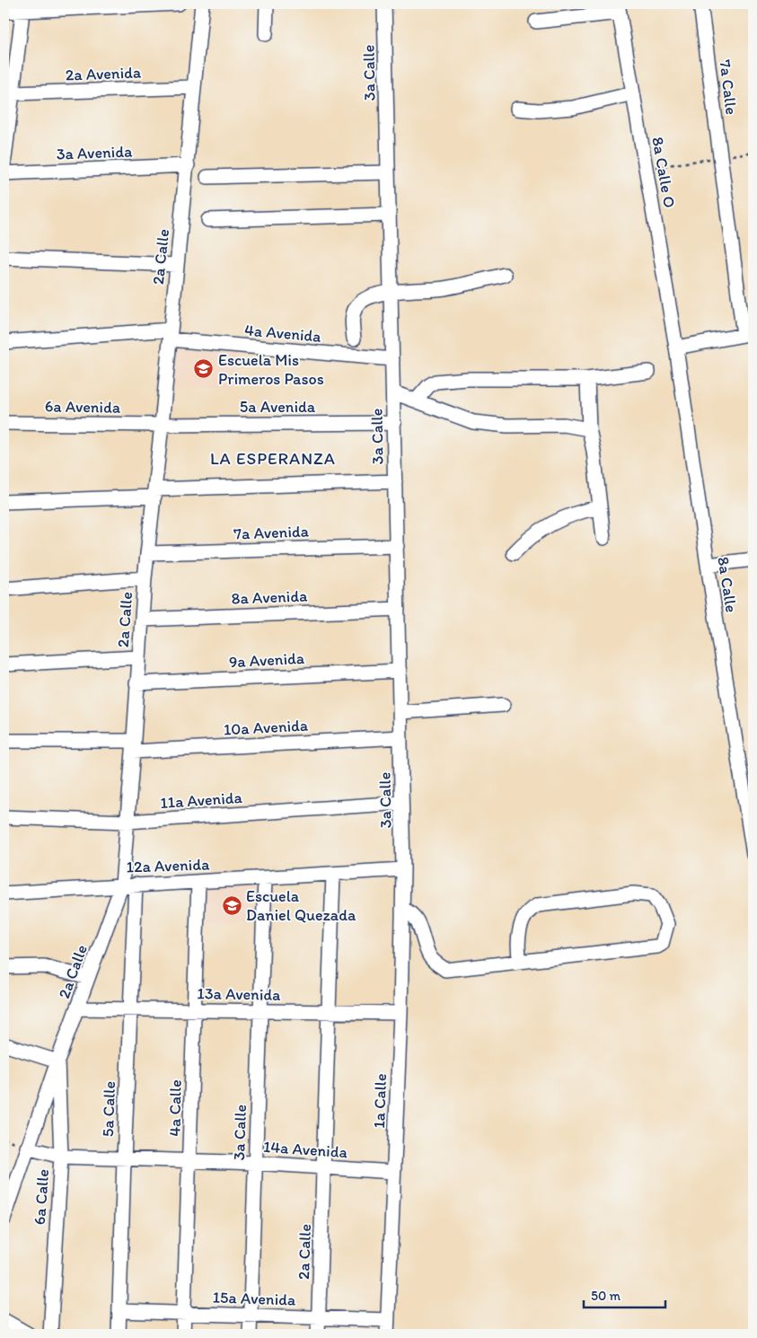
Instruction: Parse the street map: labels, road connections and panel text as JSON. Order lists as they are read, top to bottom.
{
  "streets": {
    "street": [
      "3a Calle",
      "2a Avenida",
      "7a Calle",
      "3a Avenida",
      "8a Calle O",
      "2a Calle",
      "4a Avenida",
      "6a Avenida",
      "5a Avenida",
      "7a Avenida",
      "8a Calle",
      "8a Avenida",
      "9a Avenida",
      "10a Avenida",
      "11a Avenida",
      "12a Avenida",
      "13a Avenida",
      "1a Calle",
      "4a Calle",
      "5a Calle",
      "14a Avenida",
      "6a Calle",
      "15a Avenida"
    ]
  },
  "crossings": [
    ["3a Calle", "4a Avenida"],
    ["3a Calle", "5a Avenida"],
    ["3a Calle", "7a Avenida"],
    ["3a Calle", "8a Avenida"],
    ["3a Calle", "9a Avenida"],
    ["3a Calle", "10a Avenida"],
    ["3a Calle", "11a Avenida"],
    ["3a Calle", "12a Avenida"],
    ["3a Calle", "13a Avenida"],
    ["3a Calle", "1a Calle"],
    ["3a Calle", "14a Avenida"],
    ["3a Calle", "15a Avenida"],
    ["2a Avenida", "2a Calle"],
    ["3a Avenida", "2a Calle"],
    ["8a Calle O", "8a Calle"],
    ["2a Calle", "4a Avenida"],
    ["2a Calle", "6a Avenida"],
    ["2a Calle", "5a Avenida"],
    ["2a Calle", "7a Avenida"],
    ["2a Calle", "8a Avenida"],
    ["2a Calle", "9a Avenida"],
    ["2a Calle", "10a Avenida"],
    ["2a Calle", "11a Avenida"],
    ["2a Calle", "12a Avenida"],
    ["2a Calle", "13a Avenida"],
    ["2a Calle", "14a Avenida"],
    ["2a Calle", "6a Calle"],
    ["2a Calle", "15a Avenida"],
    ["6a Avenida", "5a Avenida"],
    ["12a Avenida", "1a Calle"],
    ["12a Avenida", "4a Calle"],
    ["12a Avenida", "5a Calle"],
    ["13a Avenida", "1a Calle"],
    ["13a Avenida", "4a Calle"],
    ["13a Avenida", "5a Calle"],
    ["1a Calle", "14a Avenida"],
    ["1a Calle", "15a Avenida"],
    ["4a Calle", "14a Avenida"],
    ["4a Calle", "15a Avenida"],
    ["5a Calle", "14a Avenida"],
    ["5a Calle", "15a Avenida"],
    ["14a Avenida", "6a Calle"]
  ],
  "districts": ["LA ESPERANZA"],
  "places": {
    "school or university": ["Escuela Mis Primeros Pasos", "Escuela Daniel Quezada"]
  },
  "scale_bar": "50 m"
}
